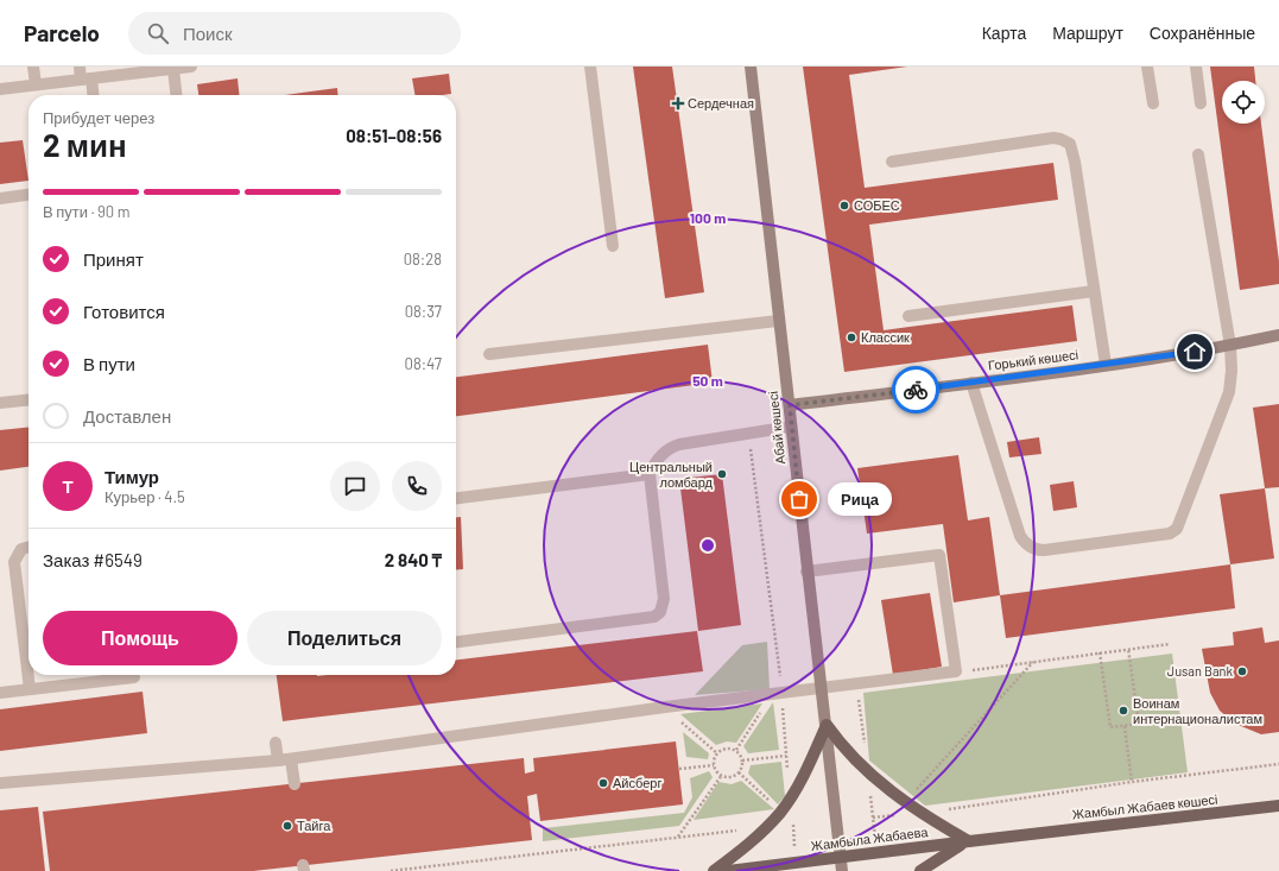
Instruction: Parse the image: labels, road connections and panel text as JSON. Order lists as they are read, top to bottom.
{
  "streets": {
    "main road": ["Жамбыл Жабаев көшесі", "Жамбыла Жабаева"],
    "street": ["Горький көшесі", "Абай көшесі"]
  },
  "crossings": [
    ["Горький көшесі", "Абай көшесі"],
    ["Абай көшесі", "Жамбыла Жабаева"],
    ["Жамбыл Жабаев көшесі", "Жамбыла Жабаева"]
  ],
  "places": {
    "health": ["Сердечная"],
    "other": [
      "СОБЕС",
      "Классик",
      "Центральный ломбард",
      "Рица",
      "Jusan Bank",
      "Воинам интернационалистам",
      "Айсберг",
      "Тайга"
    ]
  },
  "page": {
    "header": "Parcelo",
    "search": "Поиск",
    "nav": ["Карта", "Маршрут", "Сохранённые"],
    "heading": ["2 мин", "Прибудет через", "08:51–08:56"],
    "panel": [
      "Тимур",
      "Курьер · 4.5",
      "Заказ #6549",
      "2 840 ₸"
    ],
    "bar": "В пути · 90 m",
    "list": [
      ["Принят", "08:28"],
      ["Готовится", "08:37"],
      ["В пути", "08:47"],
      "Доставлен"
    ],
    "round": "Т",
    "bubble": "Рица",
    "buttons": ["Помощь", "Поделиться"]
  },
  "rings": ["100 m", "50 m"]
}
